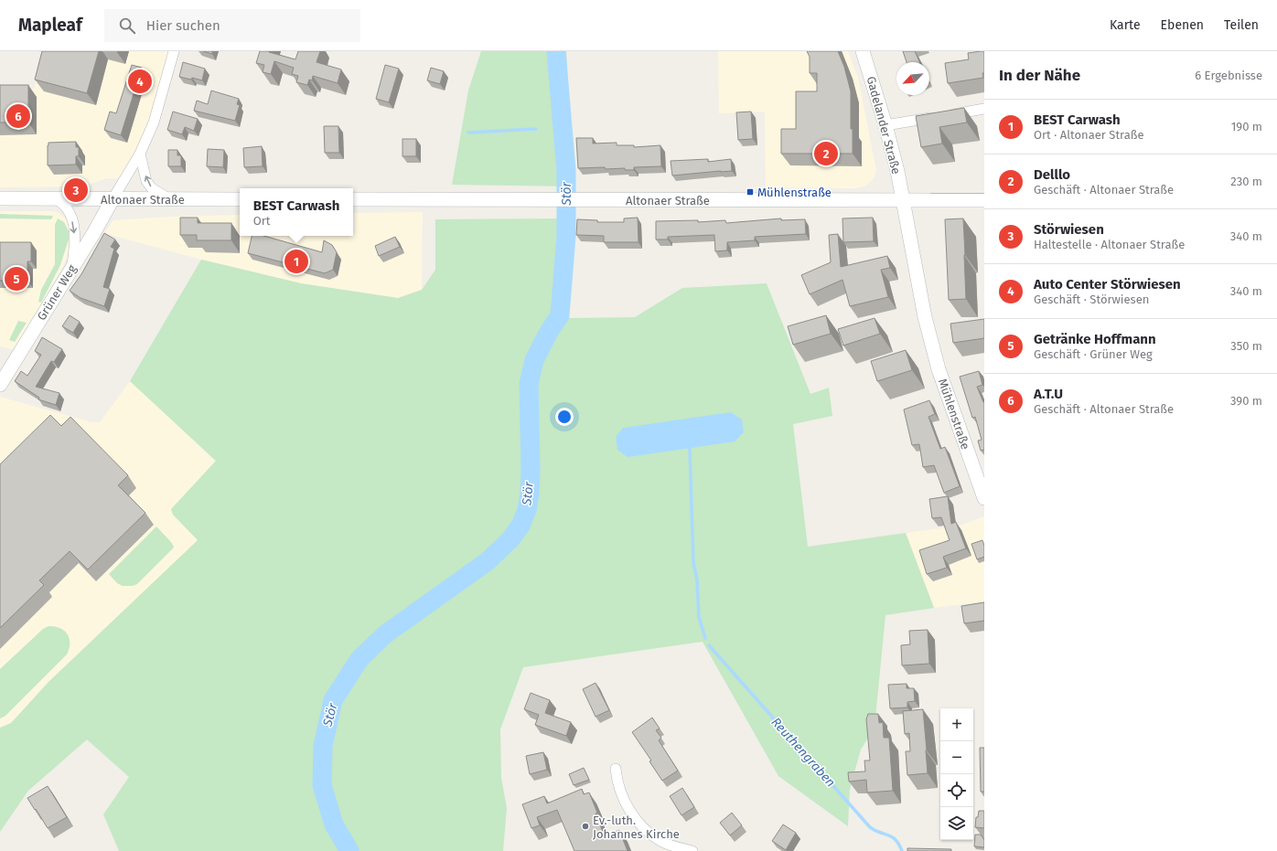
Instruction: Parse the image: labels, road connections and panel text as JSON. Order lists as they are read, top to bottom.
{
  "streets": {
    "main road": [
      "Gadelander Straße",
      "Altonaer Straße",
      "Grüner Weg",
      "Mühlenstraße"
    ]
  },
  "crossings": [
    ["Gadelander Straße", "Altonaer Straße"],
    ["Gadelander Straße", "Mühlenstraße"],
    ["Altonaer Straße", "Grüner Weg"],
    ["Altonaer Straße", "Mühlenstraße"]
  ],
  "water": ["Stör", "Reuthengraben"],
  "places": {
    "transit": ["Mühlenstraße"],
    "other": ["Ev.-luth. Johannes Kirche"]
  },
  "north": "bottom left",
  "page": {
    "header": "Mapleaf",
    "search": "Hier suchen",
    "nav": ["Karte", "Ebenen", "Teilen"],
    "heading": ["In der Nähe", "6 Ergebnisse"],
    "pins": [
      "4",
      "6",
      "2",
      "3",
      "1",
      "5"
    ],
    "list": [
      {
        "mark": "1",
        "name": "BEST Carwash",
        "note": "Ort · Altonaer Straße",
        "value": "190 m"
      },
      {
        "mark": "2",
        "name": "Delllo",
        "note": "Geschäft · Altonaer Straße",
        "value": "230 m"
      },
      {
        "mark": "3",
        "name": "Störwiesen",
        "note": "Haltestelle · Altonaer Straße",
        "value": "340 m"
      },
      {
        "mark": "4",
        "name": "Auto Center Störwiesen",
        "note": "Geschäft · Störwiesen",
        "value": "340 m"
      },
      {
        "mark": "5",
        "name": "Getränke Hoffmann",
        "note": "Geschäft · Grüner Weg",
        "value": "350 m"
      },
      {
        "mark": "6",
        "name": "A.T.U",
        "note": "Geschäft · Altonaer Straße",
        "value": "390 m"
      }
    ],
    "popup": ["BEST Carwash", "Ort"],
    "map_buttons": ["+", "−"]
  }
}
